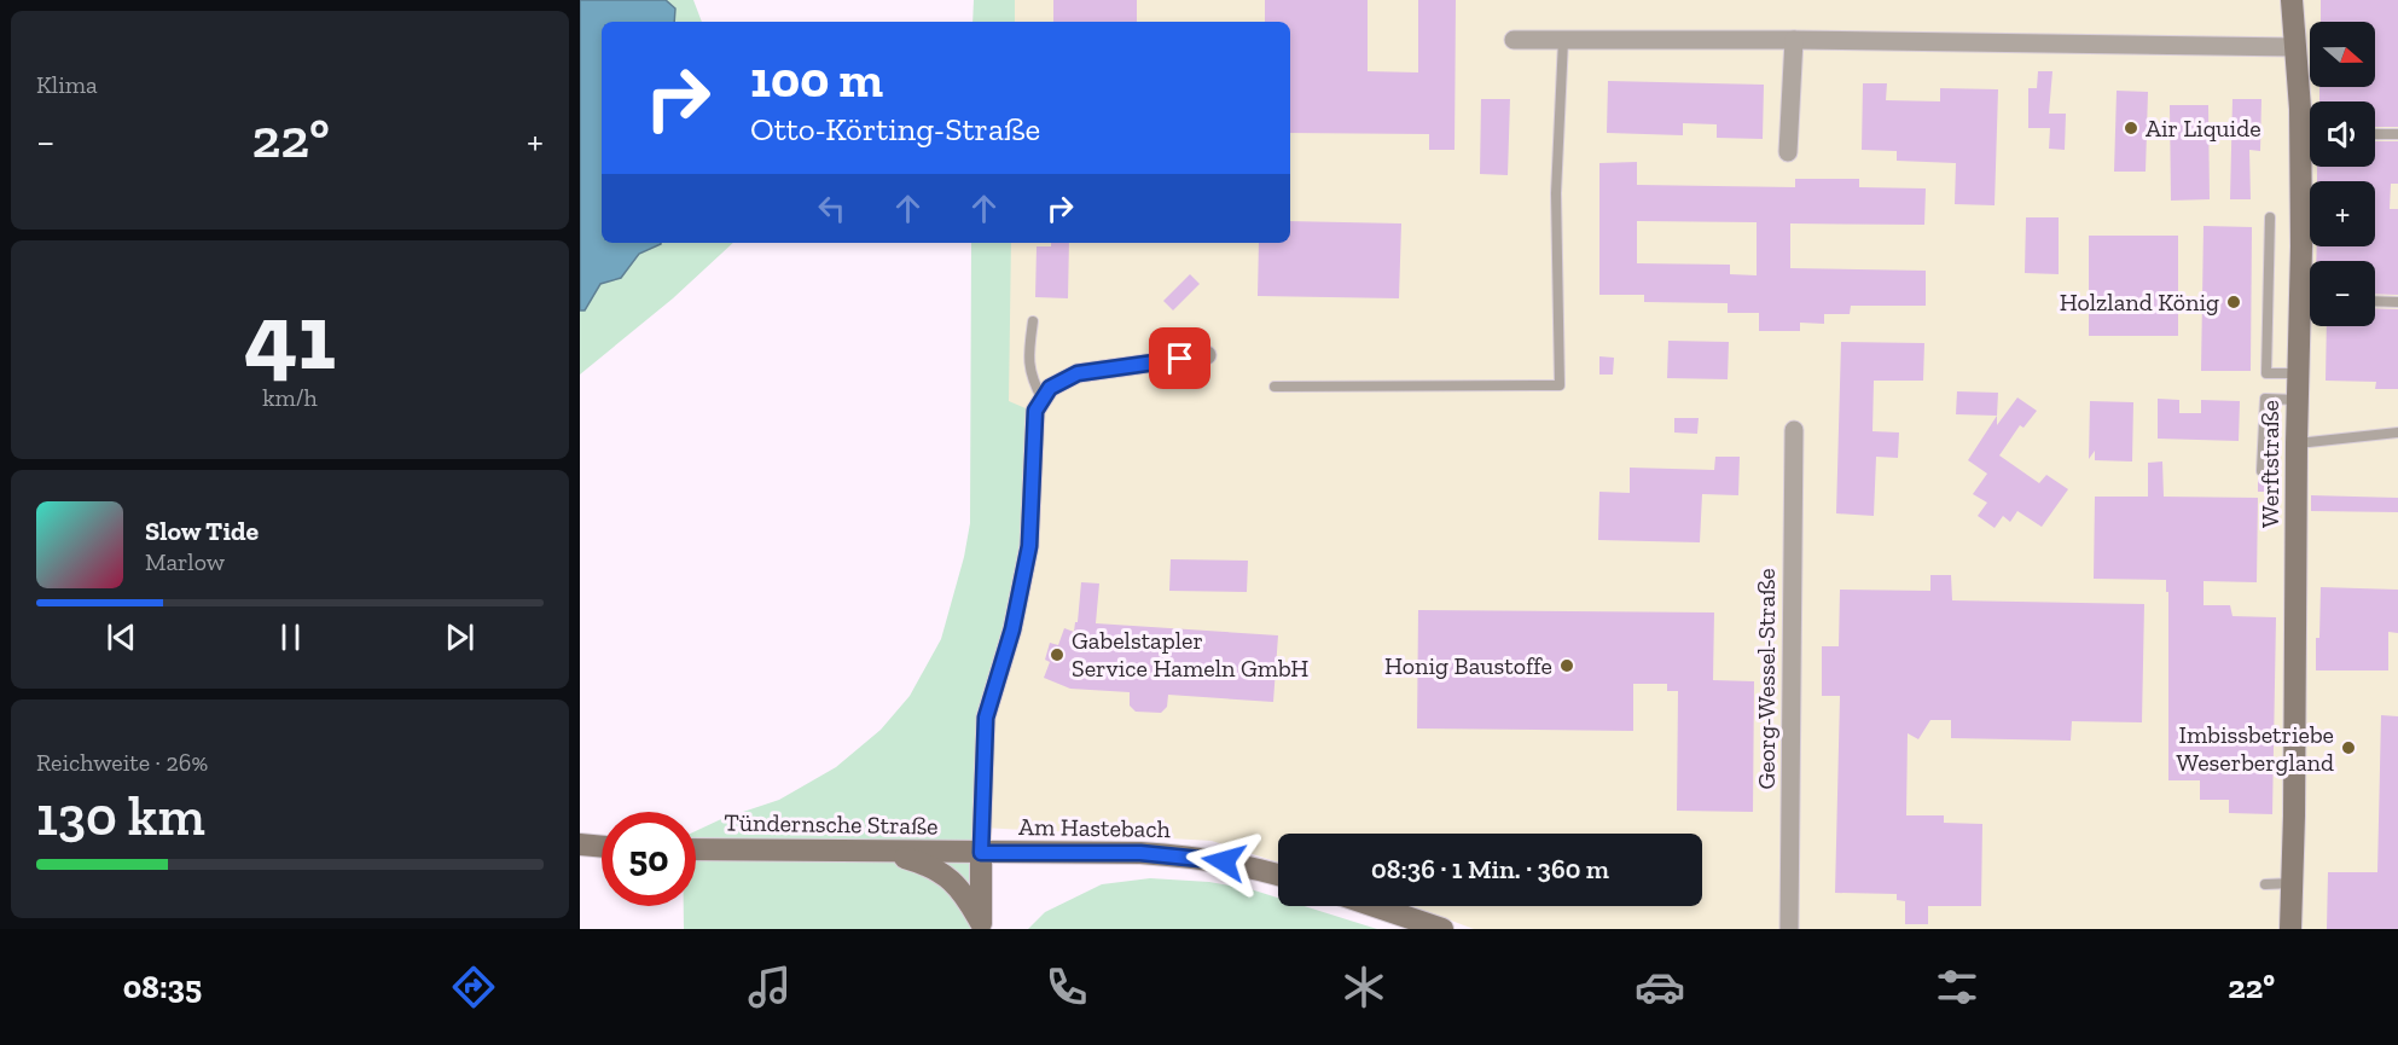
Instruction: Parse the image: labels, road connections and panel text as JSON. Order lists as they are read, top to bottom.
{
  "streets": {
    "street": [
      "Werftstraße",
      "Georg-Wessel-Straße",
      "Tündernsche Straße",
      "Am Hastebach"
    ]
  },
  "crossings": [
    ["Tündernsche Straße", "Am Hastebach"]
  ],
  "places": [
    "Air Liquide",
    "Holzland König",
    "Gabelstapler Service Hameln GmbH",
    "Honig Baustoffe",
    "Imbissbetriebe Weserbergland"
  ],
  "north": "right",
  "page": {
    "tile": [
      "Klima",
      ["41", "km/h"],
      ["Reichweite · 26%", "130 km"]
    ],
    "map_buttons": ["+", "−"],
    "turn": ["100 m", "Otto-Körting-Straße"],
    "heat": ["−", "22°", "+"],
    "song": ["Slow Tide", "Marlow"],
    "limit": "50",
    "trip": "08:36 · 1 Min. · 360 m",
    "tabs": ["08:35", "22°"]
  }
}
